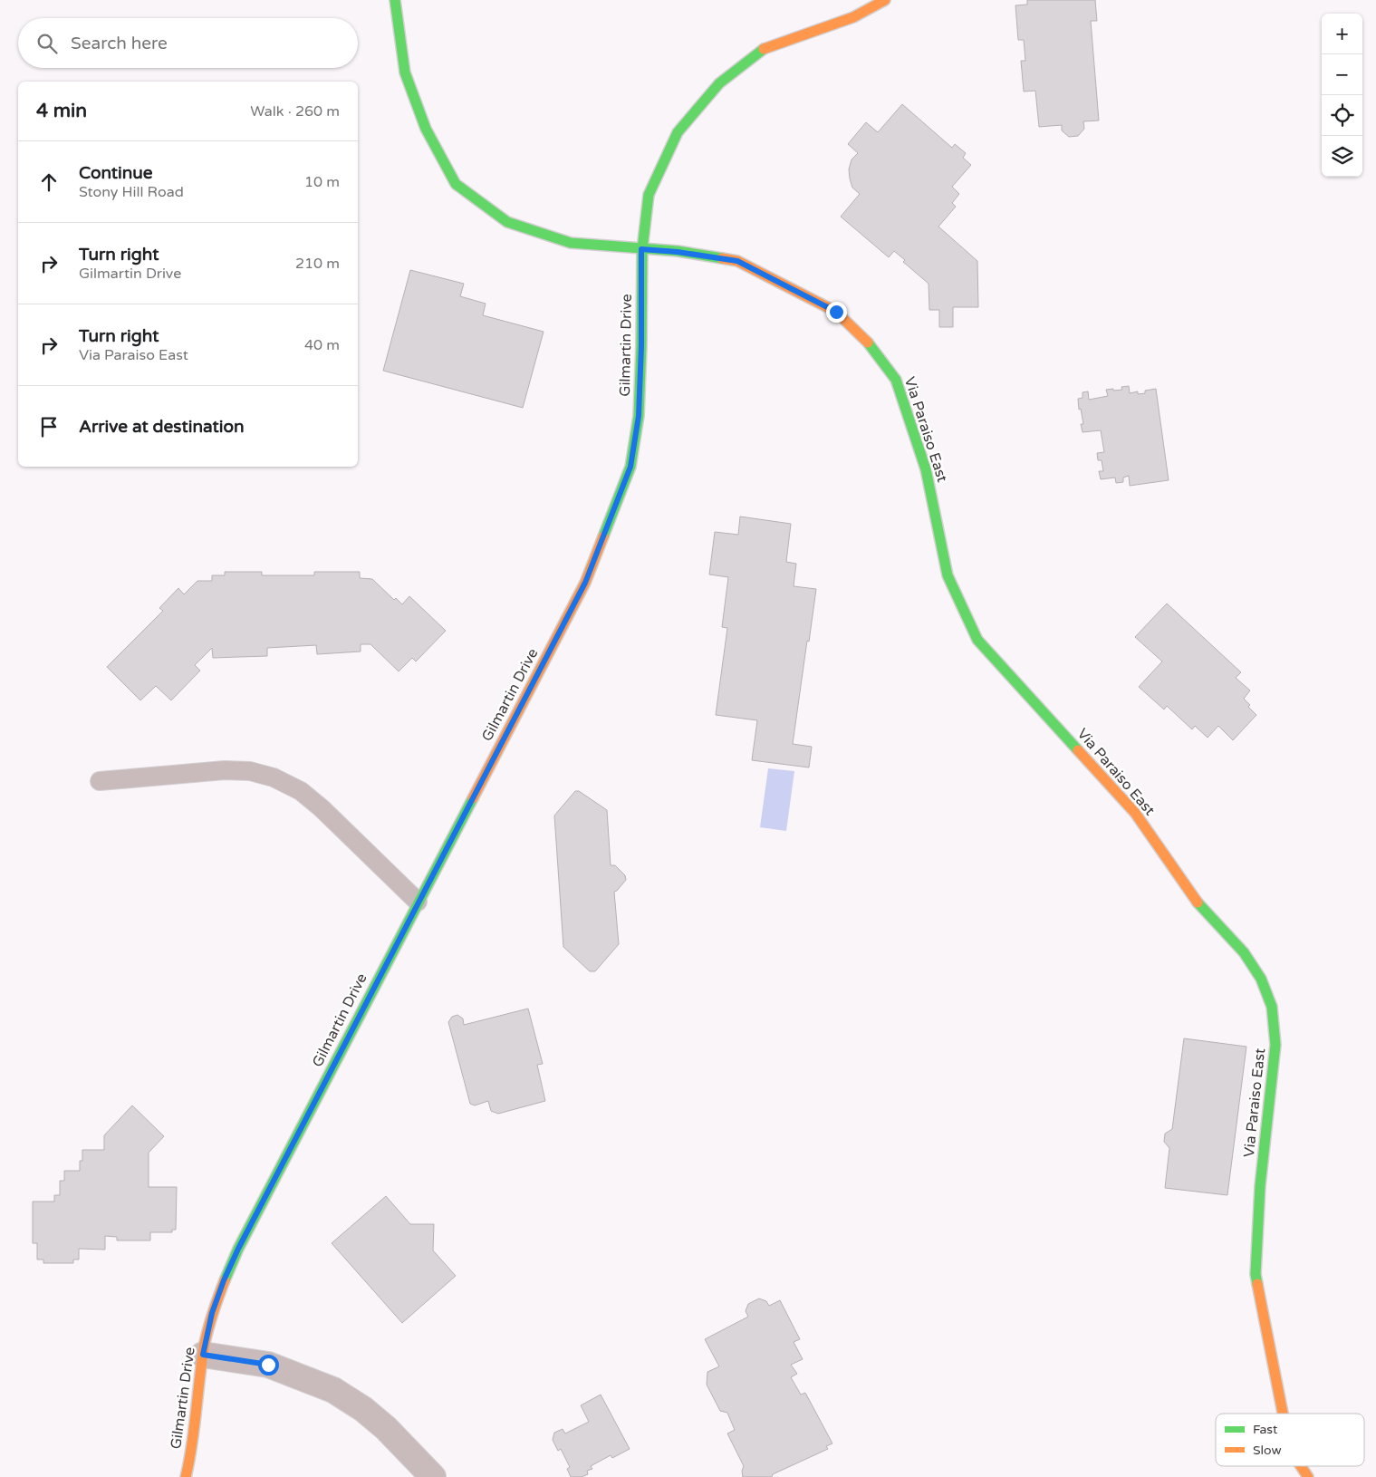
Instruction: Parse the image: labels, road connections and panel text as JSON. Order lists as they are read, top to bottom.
{
  "streets": {
    "street": ["Gilmartin Drive", "Via Paraiso East"]
  },
  "crossings": [
    ["Gilmartin Drive", "Via Paraiso East"]
  ],
  "legend": ["Fast", "Slow"],
  "page": {
    "map_buttons": ["+", "−"],
    "search": "Search here",
    "heading": ["4 min", "Walk · 260 m"],
    "list": [
      ["Continue", "Stony Hill Road", "10 m"],
      ["Turn right", "Gilmartin Drive", "210 m"],
      ["Turn right", "Via Paraiso East", "40 m"],
      "Arrive at destination"
    ]
  }
}
